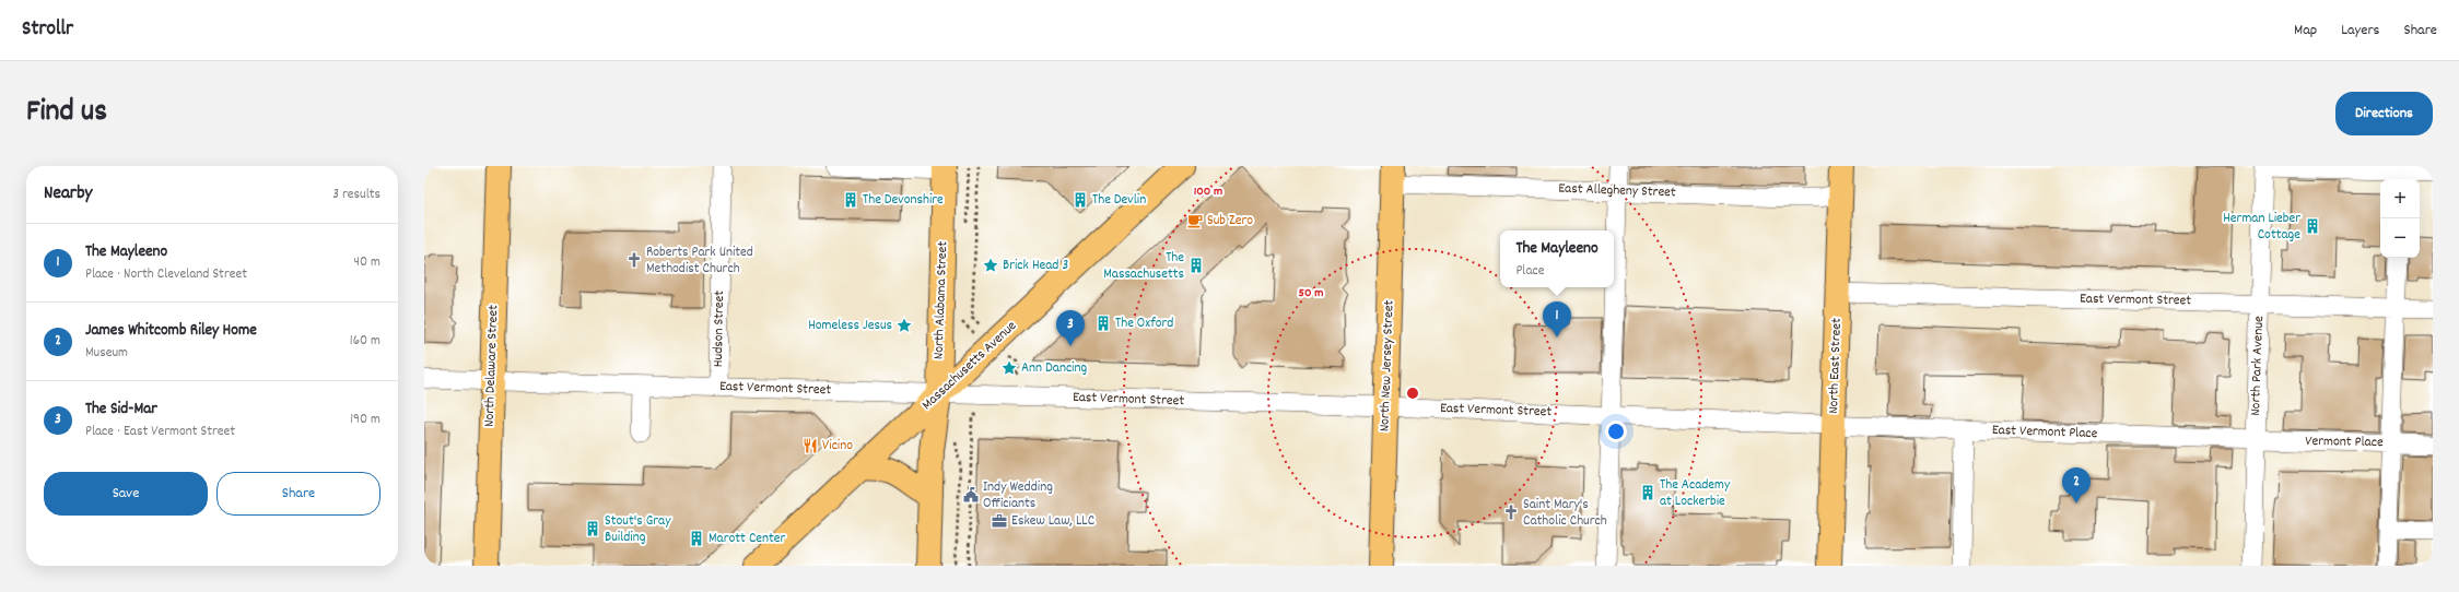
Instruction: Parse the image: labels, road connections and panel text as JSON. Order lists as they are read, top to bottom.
{
  "streets": {
    "main road": [
      "North Alabama Street",
      "North Delaware Street",
      "Massachusetts Avenue",
      "North New Jersey Street",
      "North East Street"
    ],
    "street": [
      "East Allegheny Street",
      "East Vermont Street",
      "Hudson Street",
      "North Park Avenue",
      "East Vermont Place",
      "Vermont Place"
    ]
  },
  "crossings": [
    ["East Allegheny Street", "North New Jersey Street"],
    ["East Allegheny Street", "North East Street"],
    ["North Alabama Street", "East Vermont Street"],
    ["North Alabama Street", "Massachusetts Avenue"],
    ["East Vermont Street", "Hudson Street"],
    ["East Vermont Street", "North Delaware Street"],
    ["East Vermont Street", "Massachusetts Avenue"],
    ["East Vermont Street", "North New Jersey Street"],
    ["East Vermont Street", "North East Street"],
    ["East Vermont Street", "North Park Avenue"],
    ["East Vermont Street", "East Vermont Place"],
    ["North East Street", "East Vermont Place"],
    ["North Park Avenue", "East Vermont Place"],
    ["North Park Avenue", "Vermont Place"],
    ["East Vermont Place", "Vermont Place"]
  ],
  "places": {
    "building": [
      "The Devonshire",
      "The Devlin",
      "Herman Lieber Cottage",
      "The Massachusetts",
      "The Oxford",
      "The Academy at Lockerbie",
      "Stout's Gray Building",
      "Marott Center"
    ],
    "cafe": ["Sub Zero"],
    "church": ["Roberts Park United Methodist Church", "Saint Mary's Catholic Church"],
    "place": ["Brick Head 3", "Homeless Jesus", "Ann Dancing"],
    "restaurant": ["Vicino"],
    "public building": ["Indy Wedding Officiants"],
    "office": ["Eskew Law, LLC"]
  },
  "page": {
    "header": "Strollr",
    "nav": ["Map", "Layers", "Share"],
    "title": "Find us",
    "buttons": [
      "Directions",
      ["Save", "Share"]
    ],
    "heading": ["Nearby", "3 results"],
    "map_buttons": ["+", "−"],
    "list": [
      {
        "mark": "1",
        "name": "The Mayleeno",
        "note": "Place · North Cleveland Street",
        "value": "40 m"
      },
      {
        "mark": "2",
        "name": "James Whitcomb Riley Home",
        "note": "Museum",
        "value": "160 m"
      },
      {
        "mark": "3",
        "name": "The Sid-Mar",
        "note": "Place · East Vermont Street",
        "value": "190 m"
      }
    ],
    "popup": ["The Mayleeno", "Place"],
    "pins": ["1", "3", "2"]
  },
  "rings": ["100 m", "50 m"]
}
